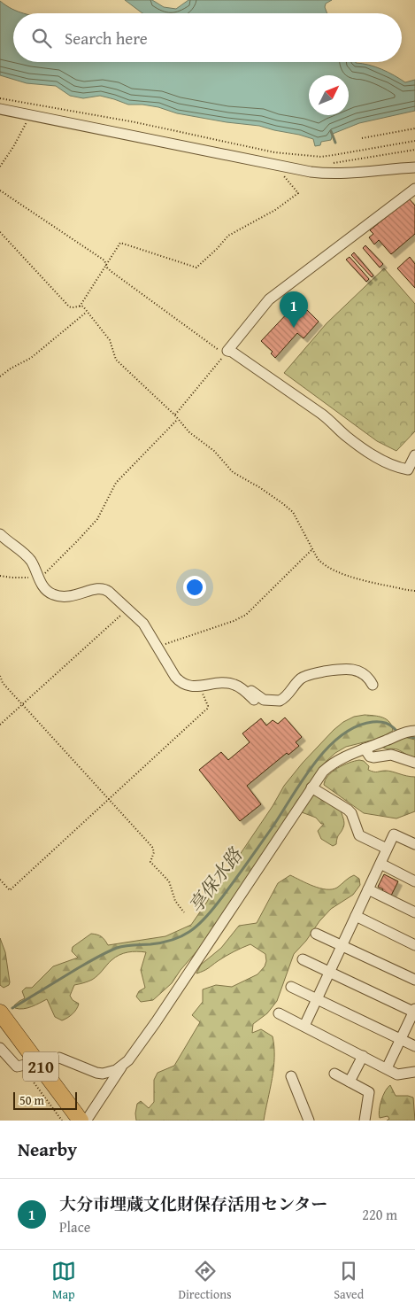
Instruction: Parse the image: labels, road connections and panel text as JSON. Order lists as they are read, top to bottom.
{
  "streets": {
    "highway": ["210"]
  },
  "water": ["享保水路"],
  "scale_bar": "50 m",
  "north": "top right",
  "page": {
    "search": "Search here",
    "pins": "1",
    "scale": "50 m",
    "heading": "Nearby",
    "list": [
      {
        "mark": "1",
        "name": "大分市埋蔵文化財保存活用センター",
        "note": "Place",
        "value": "220 m"
      }
    ],
    "nav": ["Map", "Directions", "Saved"]
  }
}
